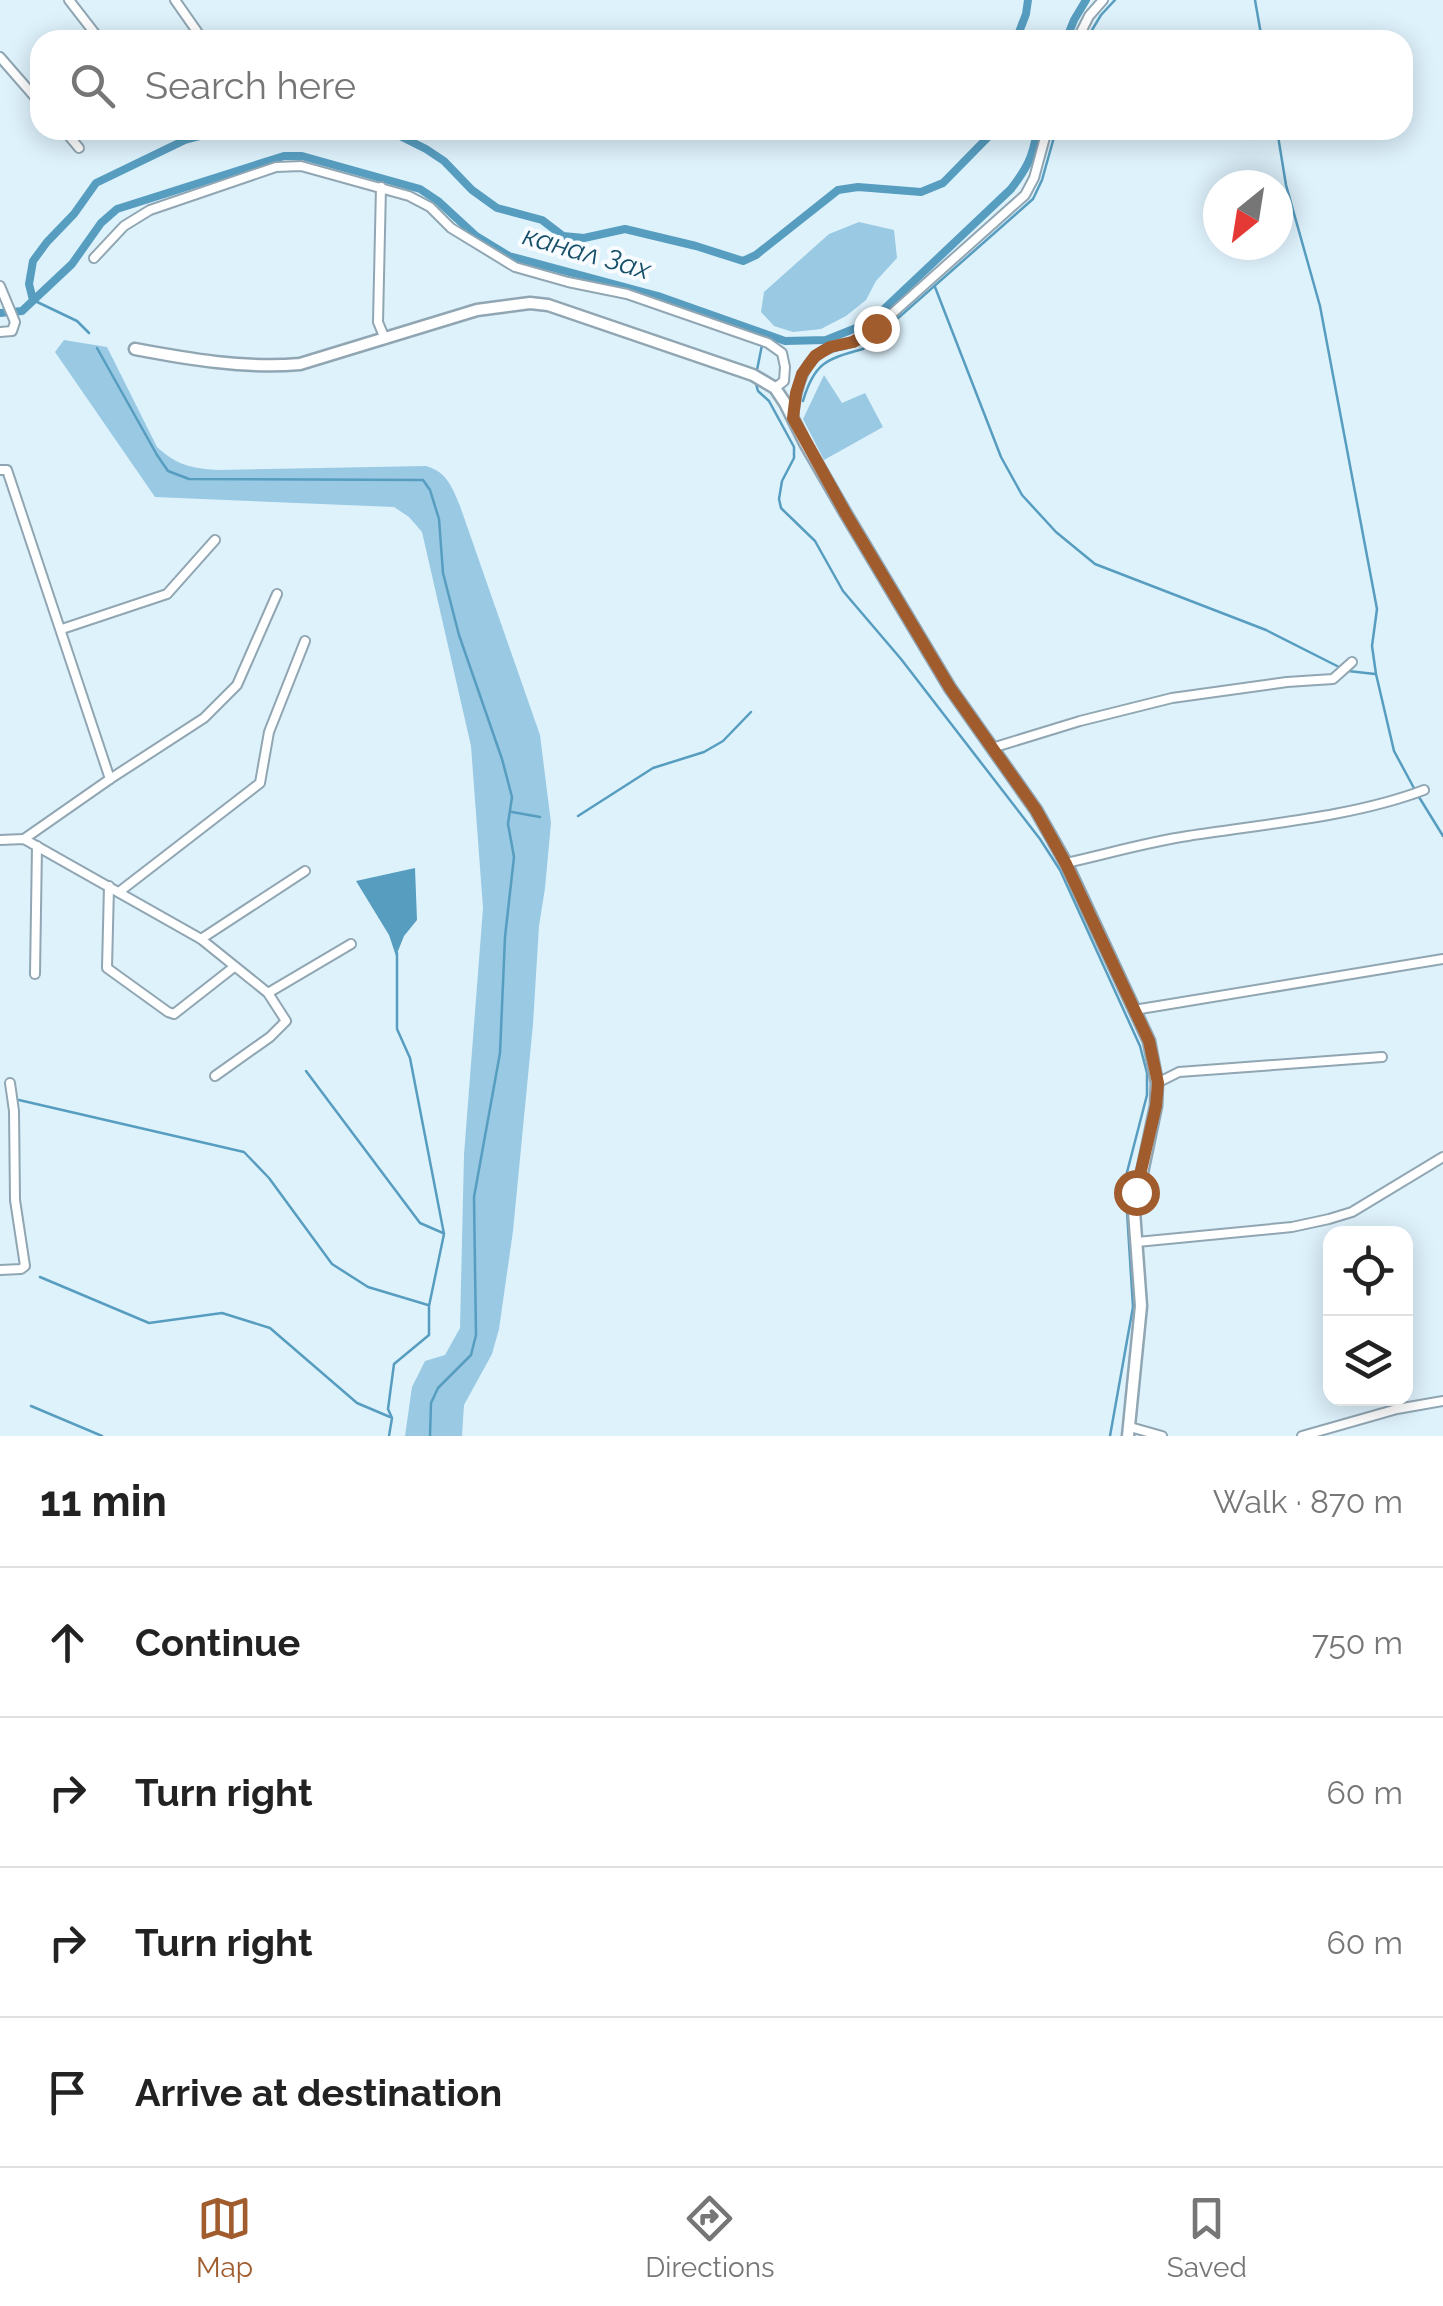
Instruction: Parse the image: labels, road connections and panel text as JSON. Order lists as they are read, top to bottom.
{
  "water": ["канал Зах"],
  "north": "bottom left",
  "page": {
    "search": "Search here",
    "heading": ["11 min", "Walk · 870 m"],
    "list": [
      ["Continue", "750 m"],
      ["Turn right", "60 m"],
      ["Turn right", "60 m"],
      "Arrive at destination"
    ],
    "nav": ["Map", "Directions", "Saved"]
  }
}
